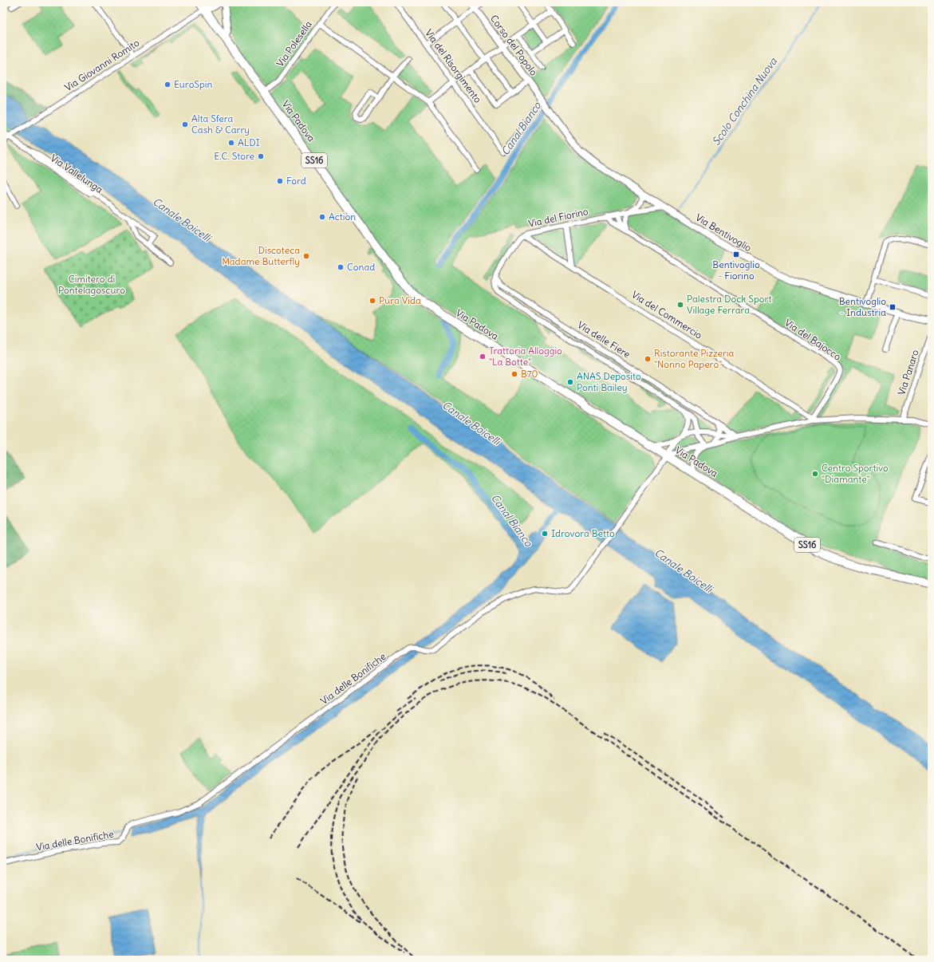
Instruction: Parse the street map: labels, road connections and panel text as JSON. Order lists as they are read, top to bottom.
{
  "streets": {
    "main road": ["Via Padova", "SS16"],
    "street": [
      "Via Polesella",
      "Corso del Popolo",
      "Via Giovanni Romito",
      "Via del Risorgimento",
      "Via Vallelunga",
      "Via del Fiorino",
      "Via Bentivoglio",
      "Via del Commercio",
      "Via delle Fiere",
      "Via del Bajocco",
      "Via Panaro",
      "Via delle Bonifiche"
    ]
  },
  "crossings": [
    ["Via Polesella", "Via Padova"],
    ["Corso del Popolo", "Via del Risorgimento"],
    ["Corso del Popolo", "Via Bentivoglio"],
    ["Via Giovanni Romito", "Via Padova"],
    ["Via Giovanni Romito", "Via Vallelunga"],
    ["Via del Risorgimento", "Via Bentivoglio"],
    ["Via Padova", "Via delle Bonifiche"],
    ["Via del Fiorino", "Via Bentivoglio"],
    ["Via del Fiorino", "Via del Commercio"],
    ["Via del Fiorino", "Via delle Fiere"],
    ["Via del Fiorino", "Via del Bajocco"],
    ["Via del Commercio", "Via del Bajocco"]
  ],
  "water": ["Scolo Conchina Nuova", "Canal Bianco", "Canale Boicelli"],
  "parks": ["Cimitero di Pontelagoscuro"],
  "places": {
    "other": [
      "EuroSpin",
      "Alta Sfera Cash & Carry",
      "ALDI",
      "E.C. Store",
      "Ford",
      "Action",
      "Discoteca Madame Butterfly",
      "Conad",
      "Pura Vida",
      "Palestra Dock Sport Village Ferrara",
      "Trattoria Alloggio \"La Botte\"",
      "Ristorante Pizzeria \"Nonno Papero\"",
      "B70",
      "ANAS Deposito Ponti Bailey",
      "Centro Sportivo \"Diamante\"",
      "Idrovora Betto"
    ],
    "transit": ["Bentivoglio - Fiorino", "Bentivoglio - Industria"]
  }
}
